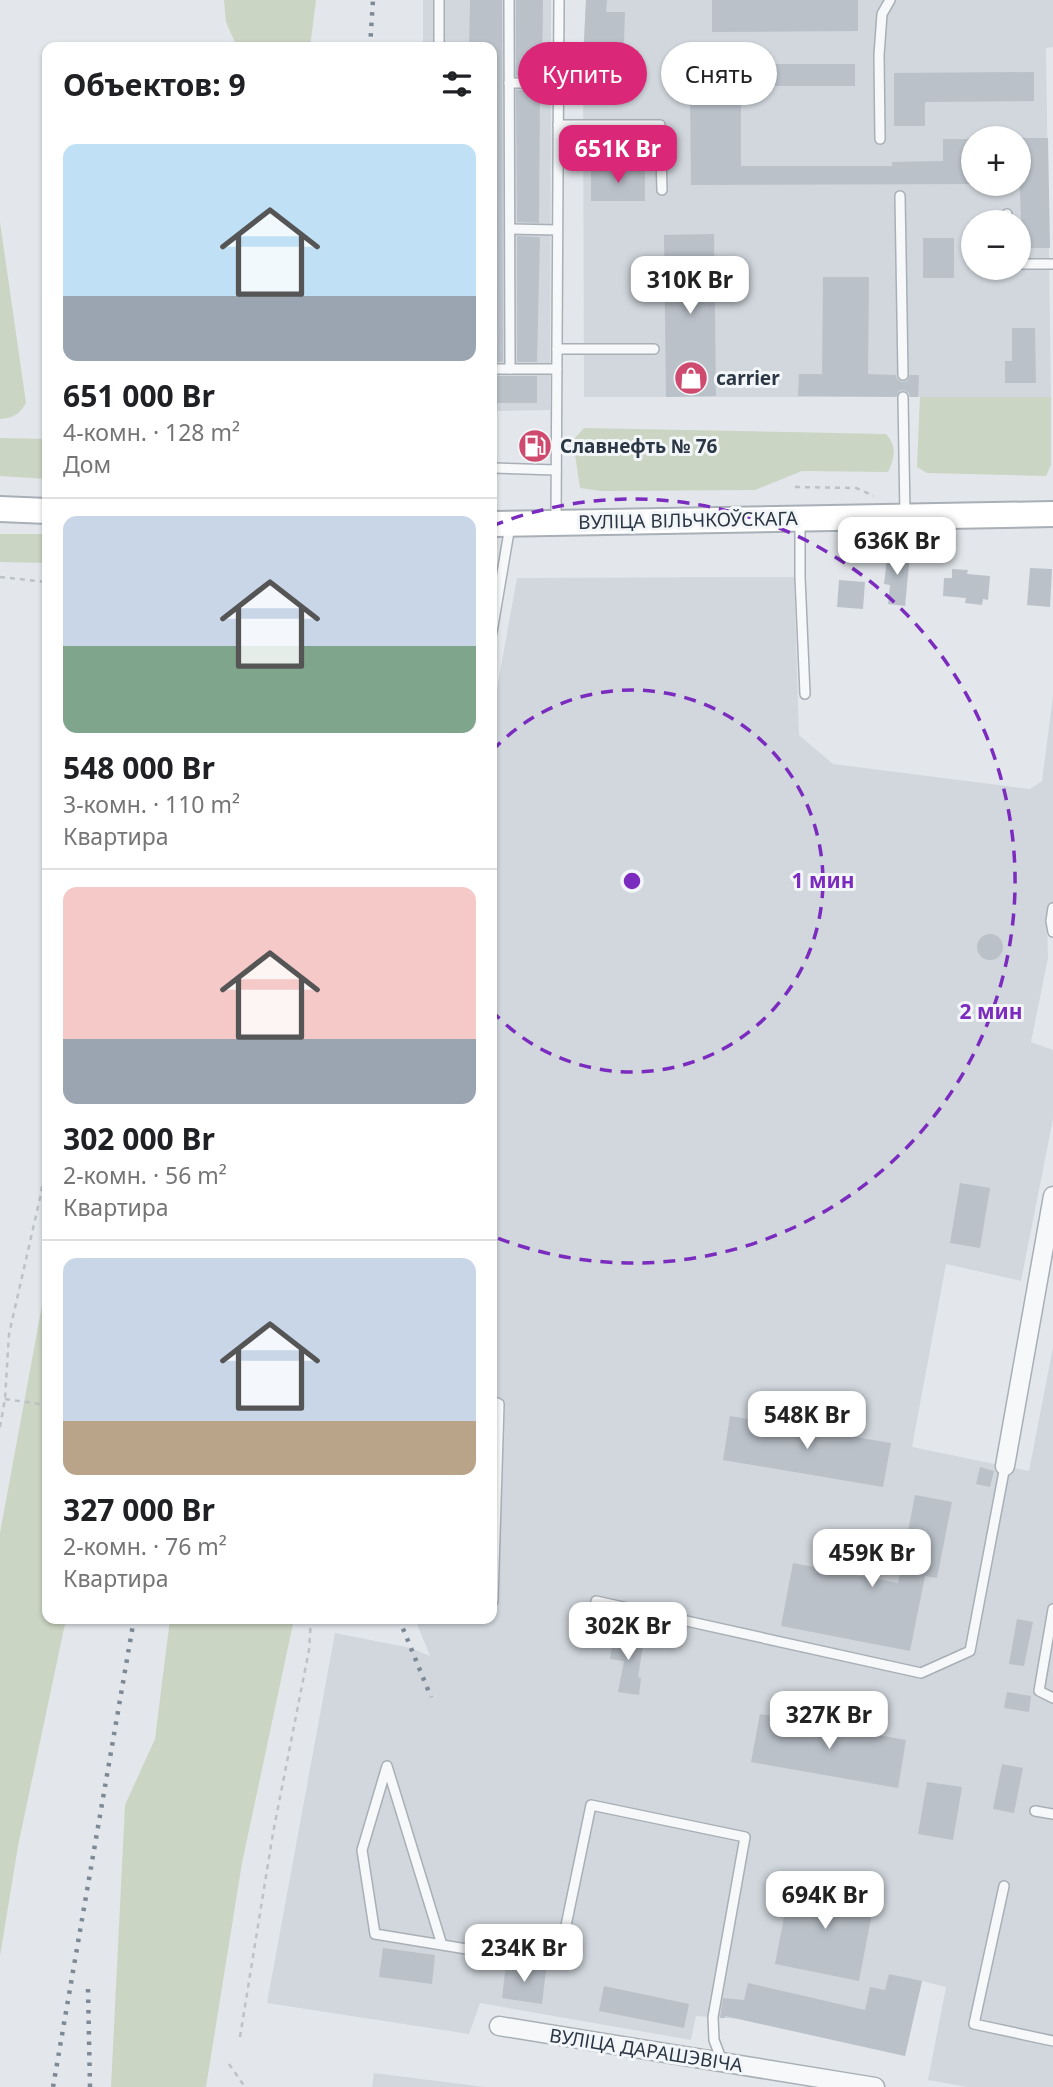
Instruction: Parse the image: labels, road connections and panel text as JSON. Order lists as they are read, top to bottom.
{
  "streets": {
    "main road": ["ВУЛІЦА ВІЛЬЧКОЎСКАГА"],
    "street": ["ВУЛІЦА ДАРАШЭВІЧА"]
  },
  "places": {
    "shop": ["carrier"],
    "fuel station": ["Славнефть № 76"]
  },
  "page": {
    "chip": ["Купить", "Снять"],
    "heading": "Объектов: 9",
    "price": [
      "651K Br",
      "310K Br",
      "636K Br",
      "548K Br",
      "459K Br",
      "302K Br",
      "327K Br",
      "694K Br",
      "234K Br"
    ],
    "map_buttons": ["+", "−"],
    "list": [
      {
        "name": "651 000 Br",
        "note": "4-комн. · 128 m² · Дом"
      },
      {
        "name": "548 000 Br",
        "note": "3-комн. · 110 m² · Квартира"
      },
      {
        "name": "302 000 Br",
        "note": "2-комн. · 56 m² · Квартира"
      },
      {
        "name": "327 000 Br",
        "note": "2-комн. · 76 m² · Квартира"
      }
    ]
  },
  "rings": ["1 мин", "2 мин"]
}
